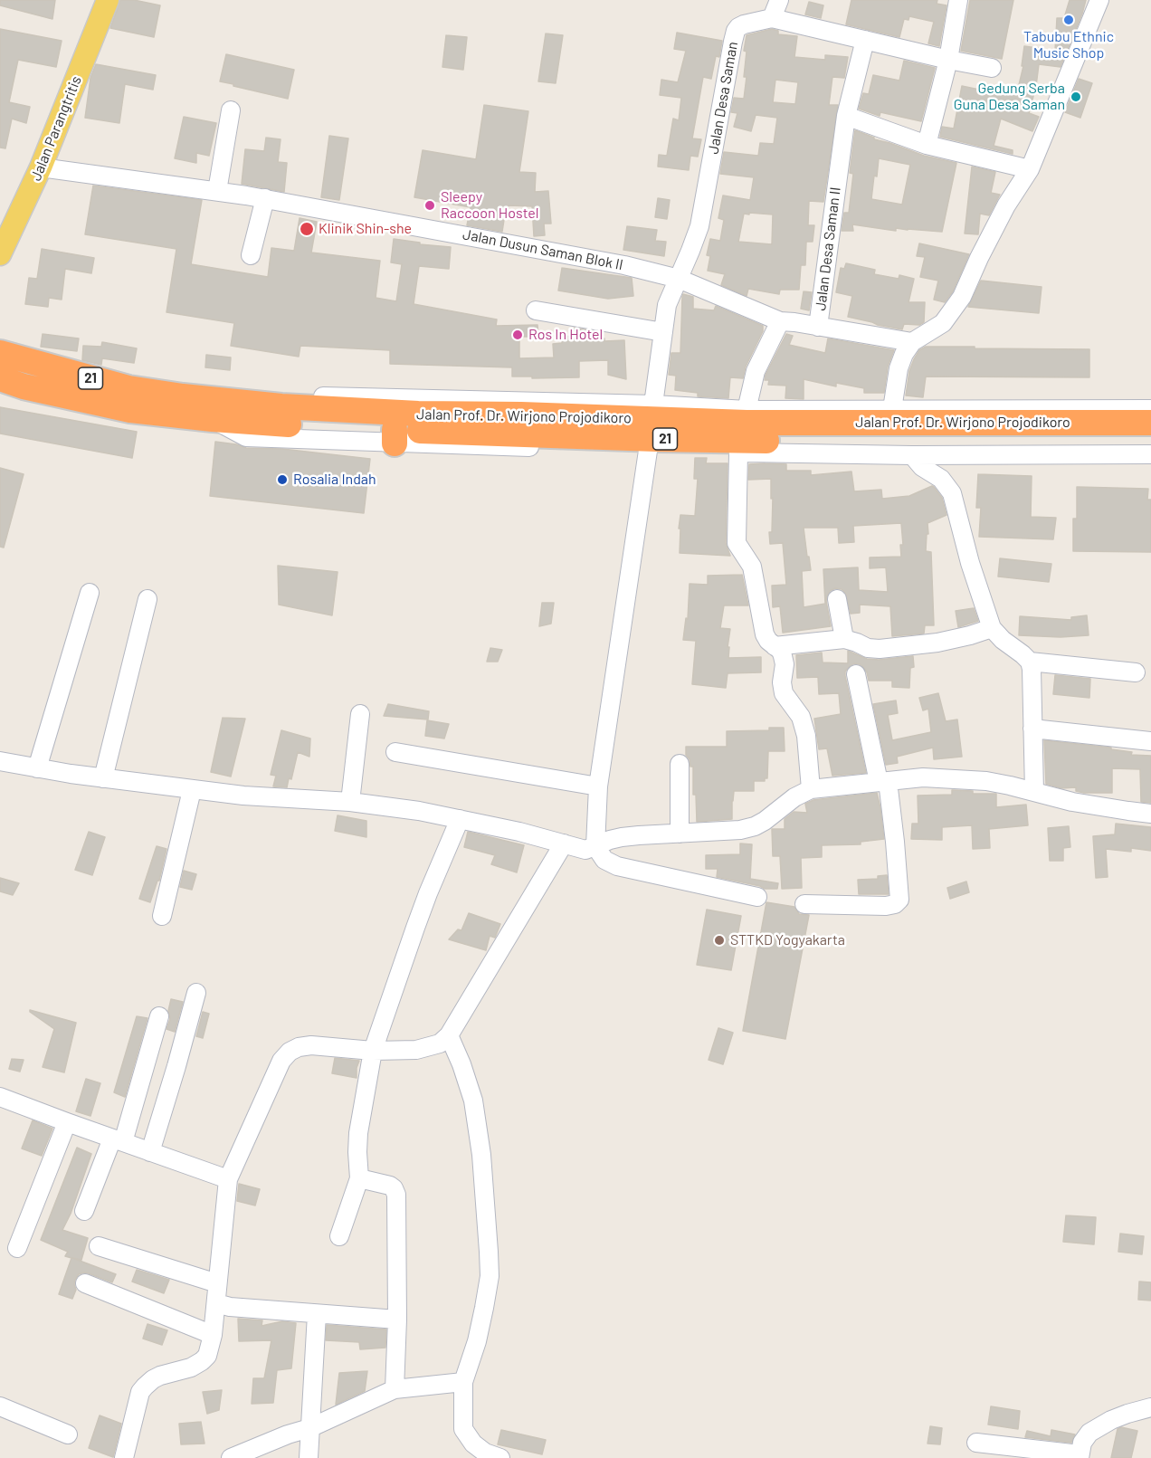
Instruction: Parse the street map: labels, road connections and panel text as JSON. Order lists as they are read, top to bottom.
{
  "streets": {
    "highway": ["21", "Jalan Prof. Dr. Wirjono Projodikoro"],
    "main road": ["Jalan Parangtritis"],
    "street": ["Jalan Desa Saman", "Jalan Desa Saman II", "Jalan Dusun Saman Blok II"]
  },
  "crossings": [
    ["Jalan Desa Saman", "Jalan Desa Saman II"],
    ["Jalan Desa Saman", "Jalan Dusun Saman Blok II"],
    ["Jalan Parangtritis", "Jalan Dusun Saman Blok II"],
    ["Jalan Desa Saman II", "Jalan Dusun Saman Blok II"],
    ["21", "Jalan Prof. Dr. Wirjono Projodikoro"]
  ],
  "places": [
    "Tabubu Ethnic Music Shop",
    "Gedung Serba Guna Desa Saman",
    "Sleepy Raccoon Hostel",
    "Klinik Shin-she",
    "Ros In Hotel",
    "Rosalia Indah",
    "STTKD Yogyakarta"
  ]
}
